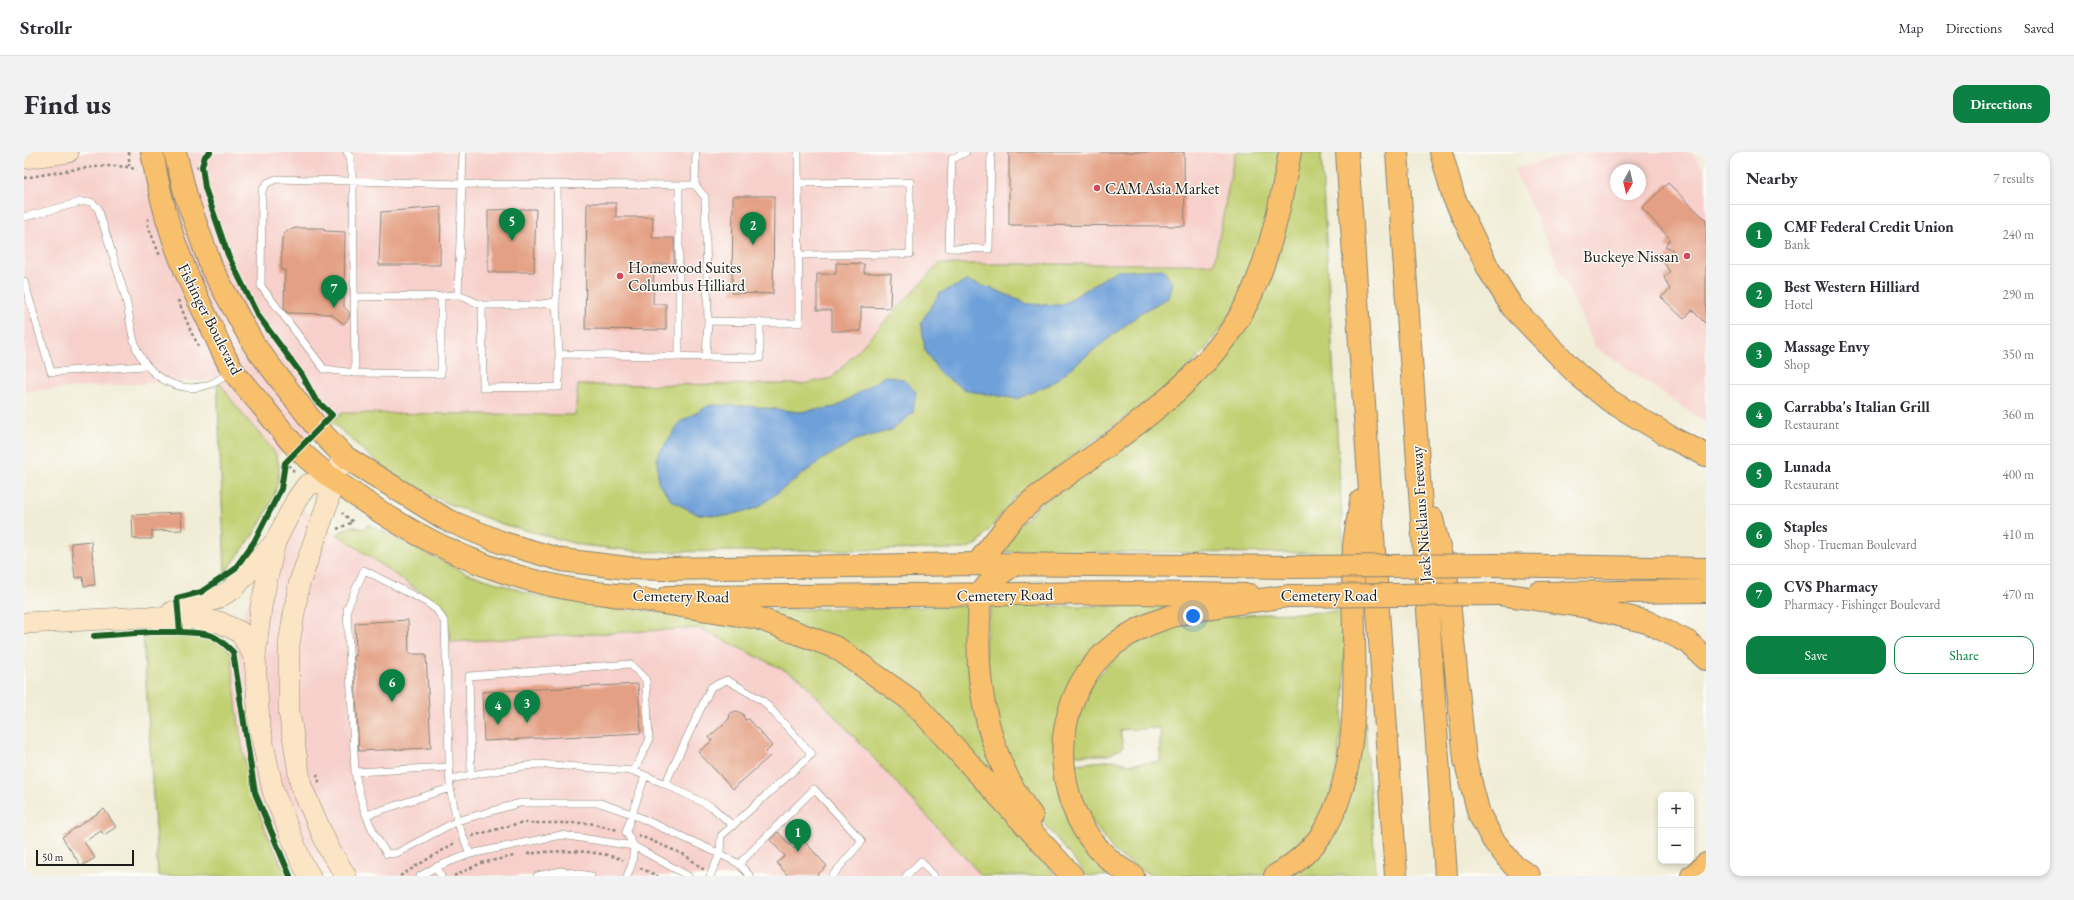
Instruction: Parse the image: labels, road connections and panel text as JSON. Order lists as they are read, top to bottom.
{
  "streets": {
    "main road": ["Fishinger Boulevard", "Jack Nicklaus Freeway", "Cemetery Road"]
  },
  "crossings": [
    ["Fishinger Boulevard", "Cemetery Road"]
  ],
  "places": ["CAM Asia Market", "Buckeye Nissan", "Homewood Suites Columbus Hilliard"],
  "scale_bar": "50 m",
  "north": "bottom",
  "page": {
    "header": "Strollr",
    "nav": ["Map", "Directions", "Saved"],
    "buttons": [
      "Directions",
      ["Save", "Share"]
    ],
    "title": "Find us",
    "heading": ["Nearby", "7 results"],
    "list": [
      {
        "mark": "1",
        "name": "CMF Federal Credit Union",
        "note": "Bank",
        "value": "240 m"
      },
      {
        "mark": "2",
        "name": "Best Western Hilliard",
        "note": "Hotel",
        "value": "290 m"
      },
      {
        "mark": "3",
        "name": "Massage Envy",
        "note": "Shop",
        "value": "350 m"
      },
      {
        "mark": "4",
        "name": "Carrabba's Italian Grill",
        "note": "Restaurant",
        "value": "360 m"
      },
      {
        "mark": "5",
        "name": "Lunada",
        "note": "Restaurant",
        "value": "400 m"
      },
      {
        "mark": "6",
        "name": "Staples",
        "note": "Shop · Trueman Boulevard",
        "value": "410 m"
      },
      {
        "mark": "7",
        "name": "CVS Pharmacy",
        "note": "Pharmacy · Fishinger Boulevard",
        "value": "470 m"
      }
    ],
    "pins": [
      "5",
      "2",
      "7",
      "6",
      "3",
      "4",
      "1"
    ],
    "map_buttons": ["+", "−"],
    "scale": "50 m"
  }
}
